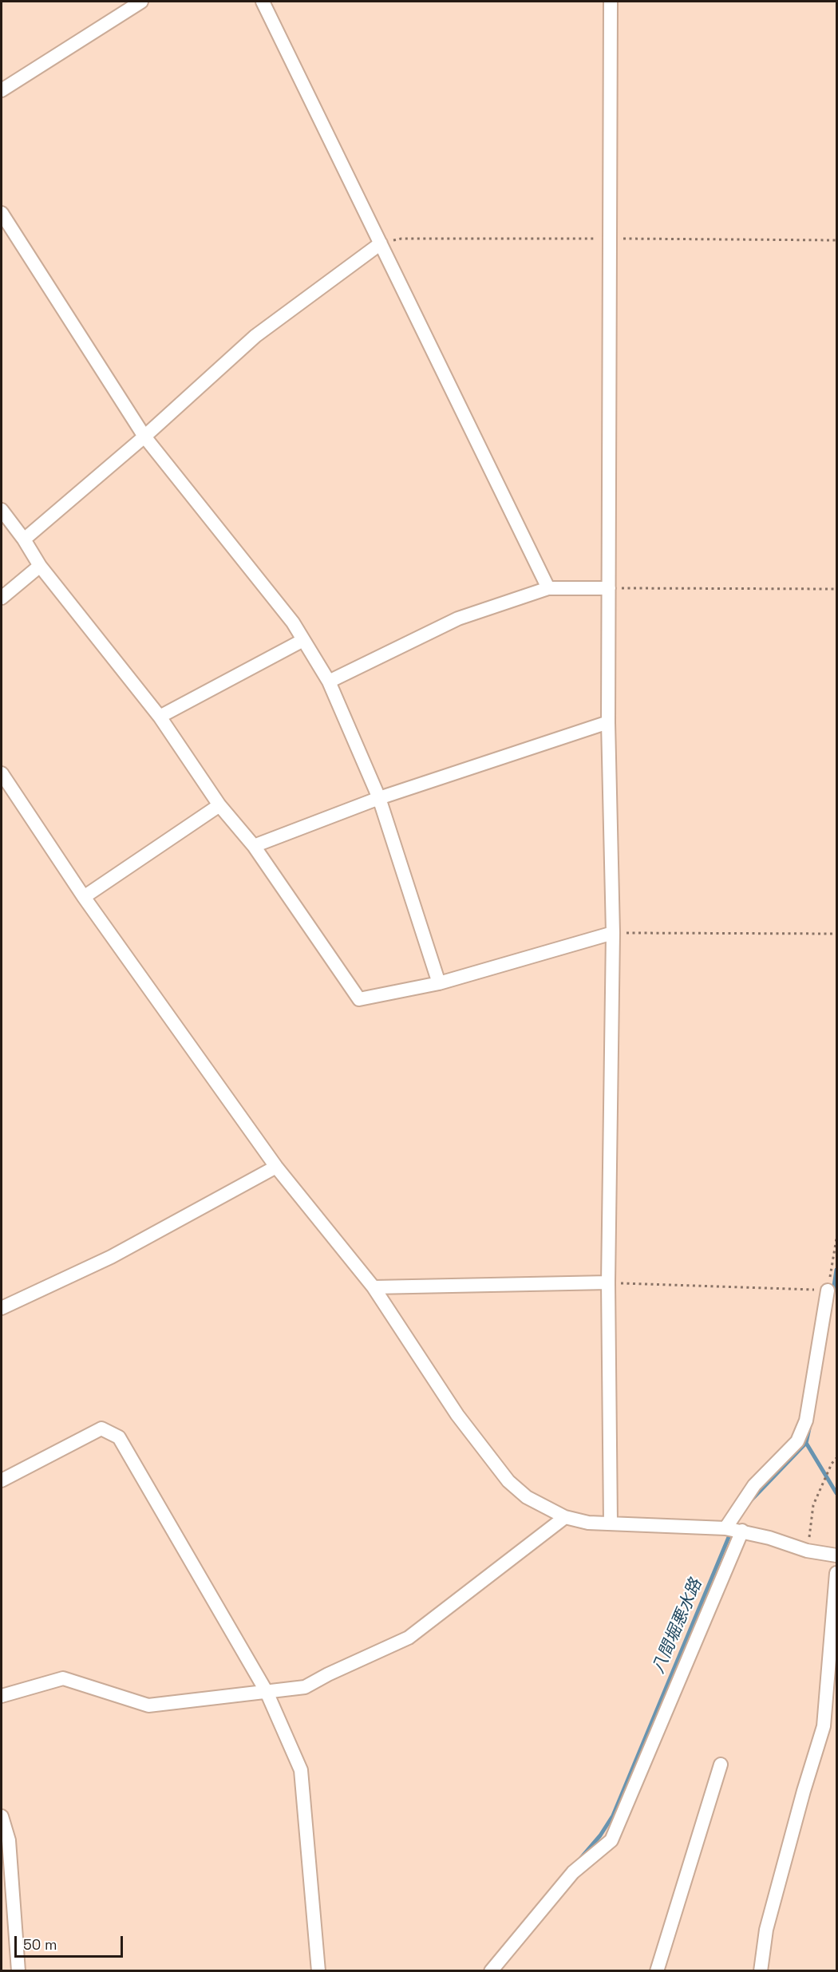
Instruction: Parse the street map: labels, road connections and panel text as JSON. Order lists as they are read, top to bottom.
{
  "water": ["八間堀悪水路"],
  "scale_bar": "50 m"
}
